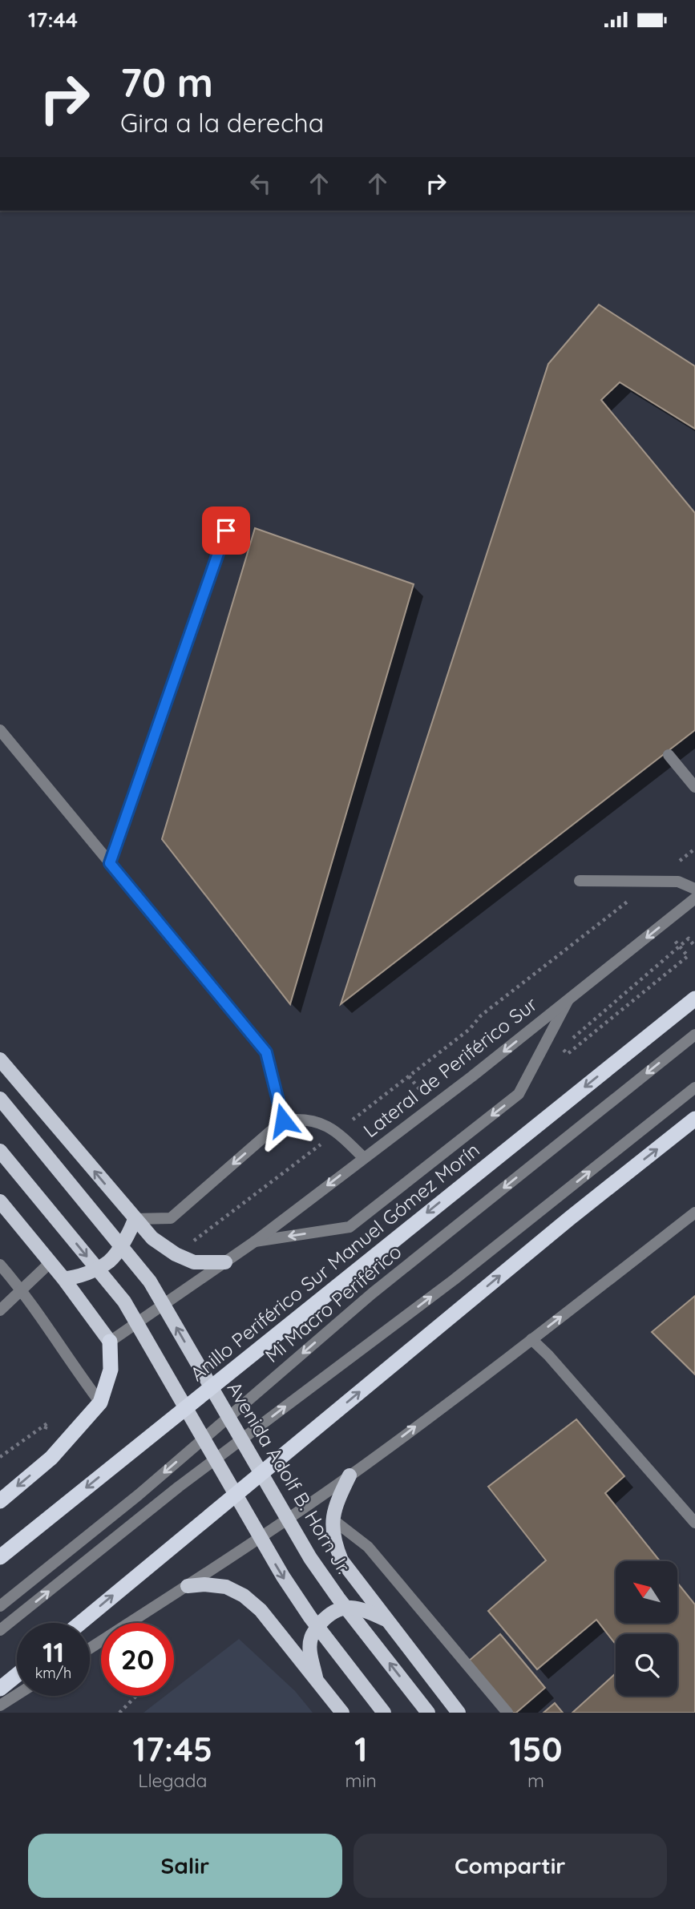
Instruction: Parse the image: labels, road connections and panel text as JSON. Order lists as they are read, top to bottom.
{
  "streets": {
    "highway": ["Anillo Periférico Sur Manuel Gómez Morín"],
    "main road": ["Avenida Adolf B. Horn Jr."],
    "street": ["Lateral de Periférico Sur", "Mi Macro Periférico"]
  },
  "north": "top left",
  "page": {
    "status": "17:44",
    "turn": ["70 m", "Gira a la derecha"],
    "speed": "11 km/h",
    "limit": "20",
    "eta": [
      "17:45",
      "Llegada",
      "1",
      "min",
      "150",
      "m"
    ],
    "buttons": ["Salir", "Compartir"]
  }
}
